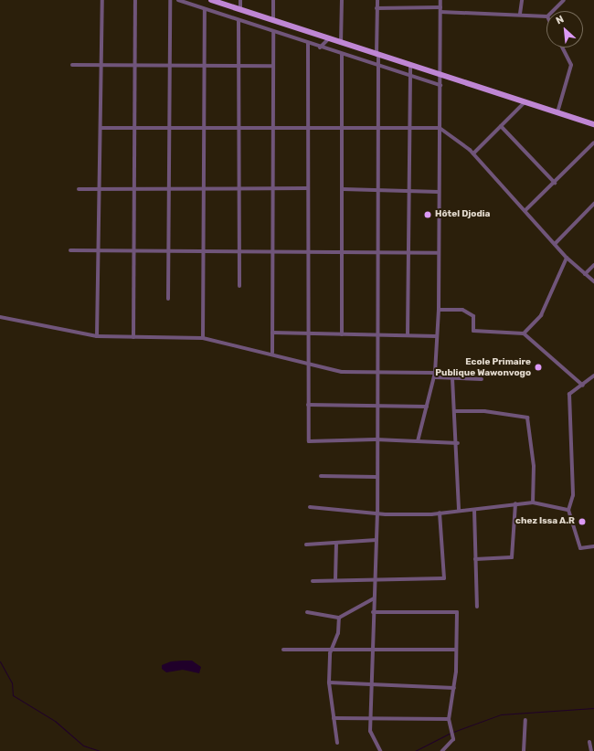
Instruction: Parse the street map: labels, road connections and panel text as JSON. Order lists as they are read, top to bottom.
{
  "places": ["Hôtel Djodia", "Ecole Primaire Publique Wawonvogo", "chez Issa A.R"],
  "north": "top left"
}
